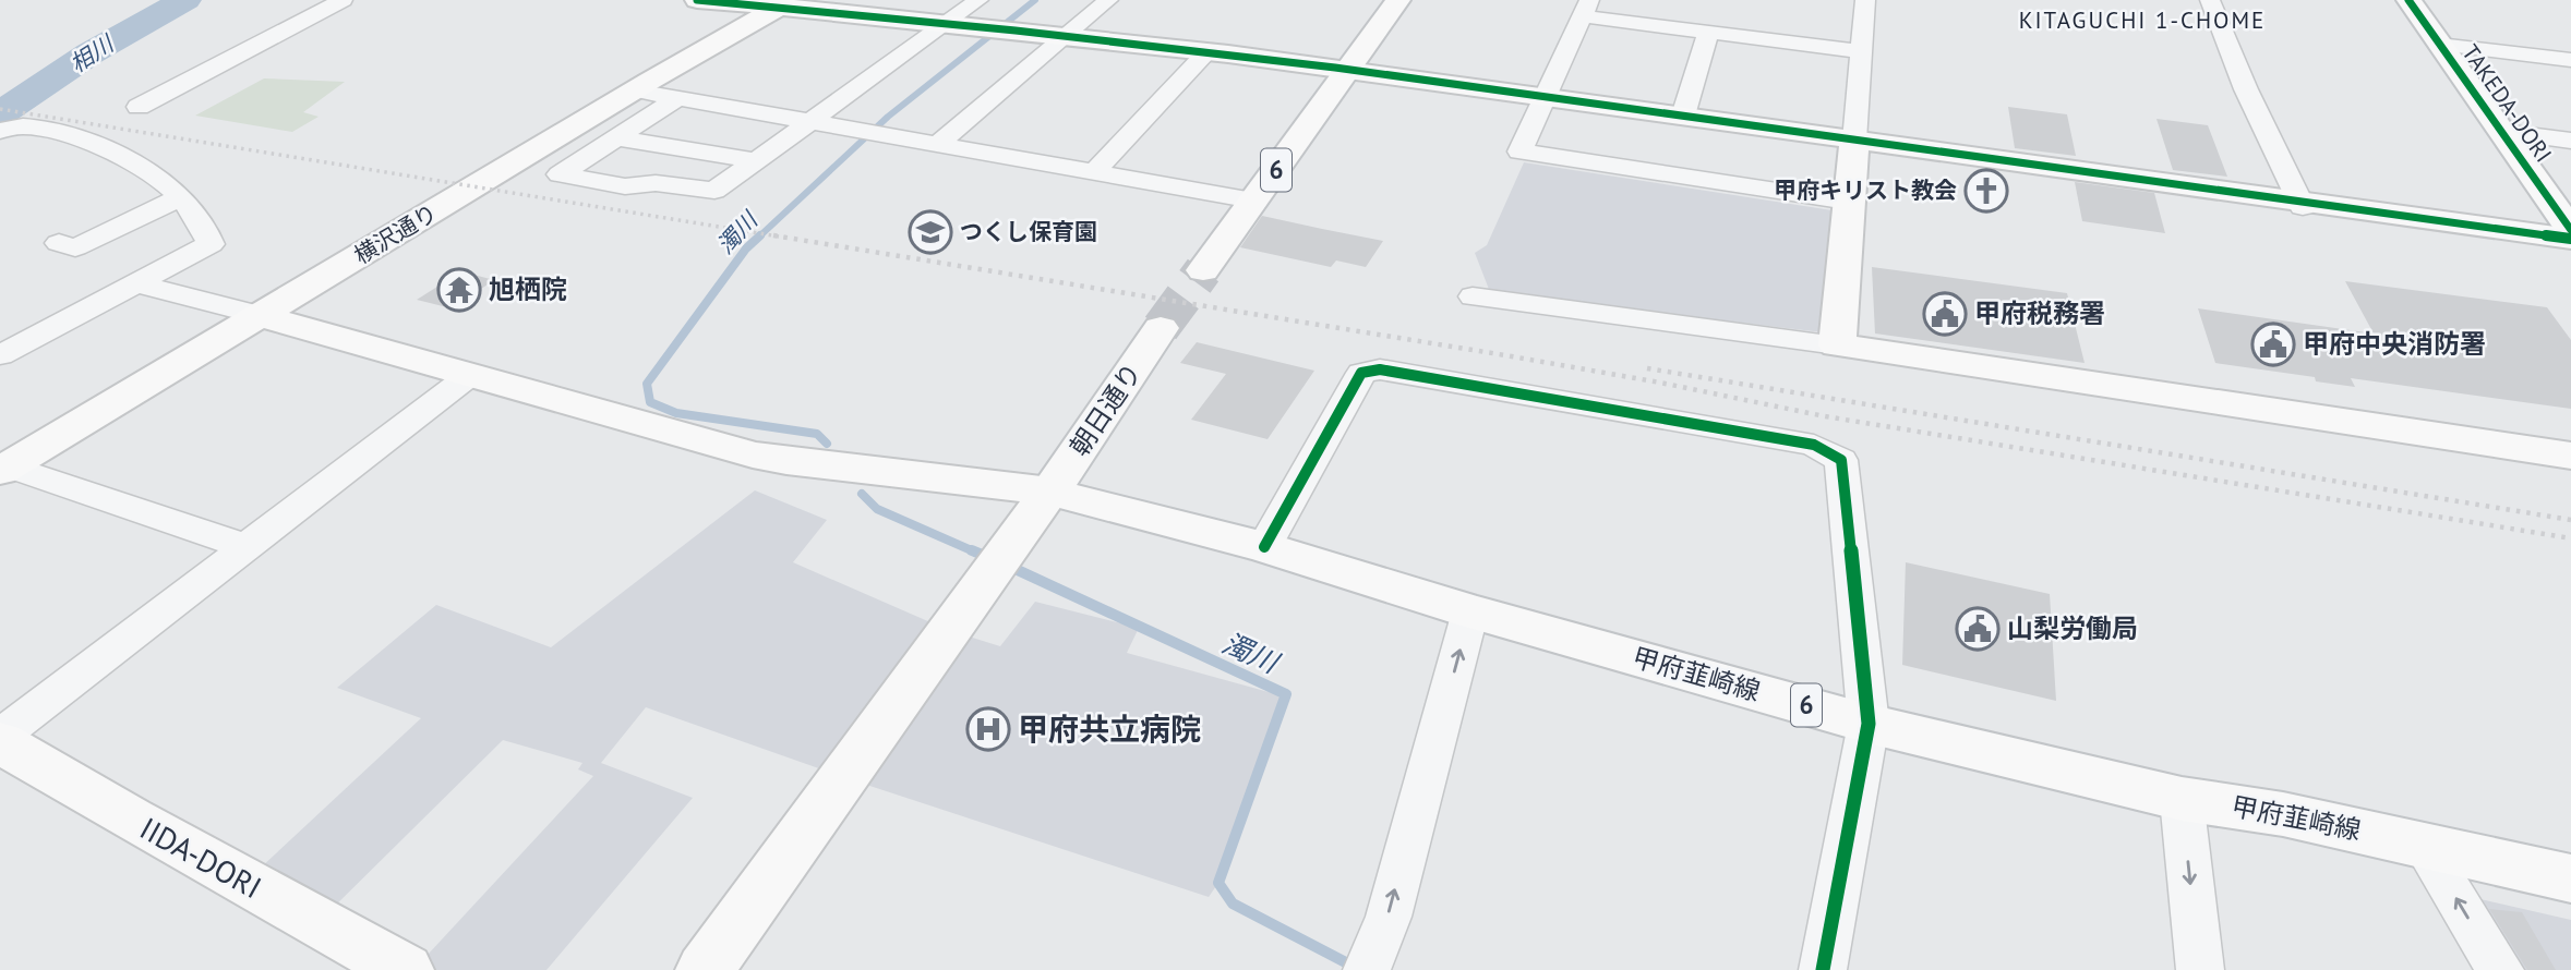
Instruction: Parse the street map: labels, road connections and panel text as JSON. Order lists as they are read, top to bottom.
{
  "streets": {
    "street": [
      "TAKEDA-DORI",
      "6",
      "横沢通り",
      "朝日通り",
      "甲府韮崎線",
      "IIDA-DORI"
    ]
  },
  "crossings": [
    ["横沢通り", "甲府韮崎線"],
    ["朝日通り", "甲府韮崎線"]
  ],
  "districts": ["KITAGUCHI 1-CHOME"],
  "water": ["相川", "濁川"],
  "places": {
    "church": ["甲府キリスト教会"],
    "school or university": ["つくし保育園"],
    "temple": ["旭栖院"],
    "public building": ["甲府税務署", "甲府中央消防署", "山梨労働局"],
    "hospital": ["甲府共立病院"]
  }
}
